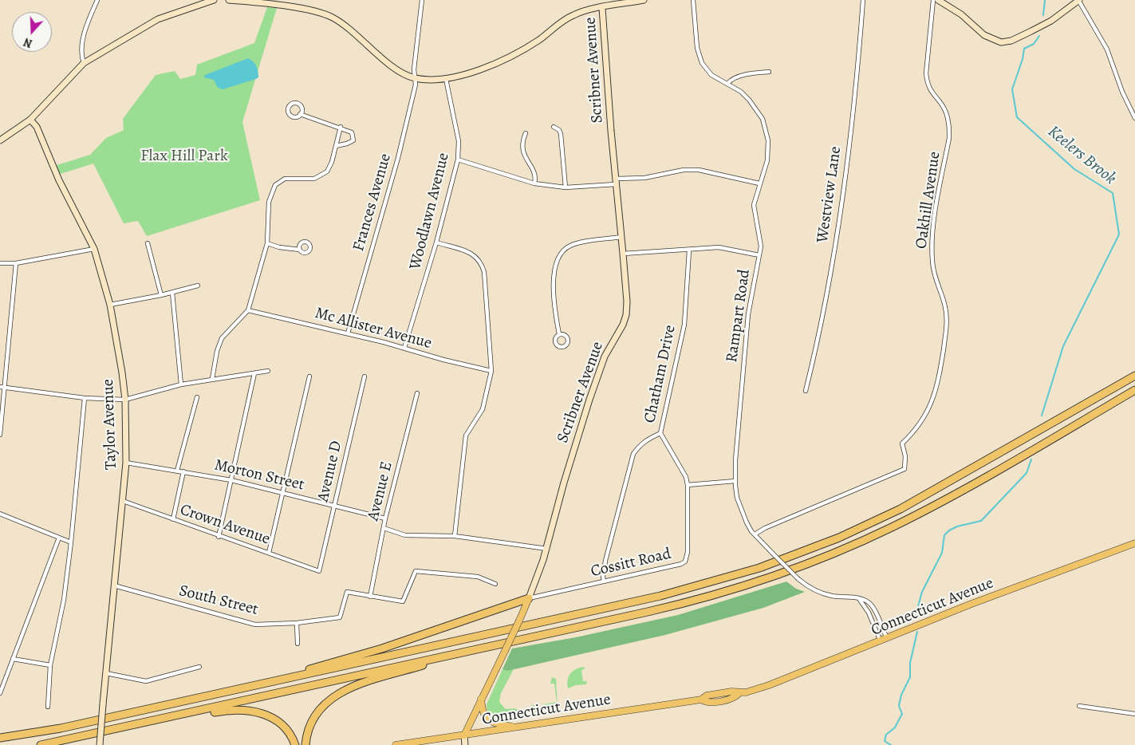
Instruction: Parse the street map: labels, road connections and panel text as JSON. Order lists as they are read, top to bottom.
{
  "streets": {
    "main road": ["Scribner Avenue", "Connecticut Avenue"],
    "street": [
      "Westview Lane",
      "Oakhill Avenue",
      "Frances Avenue",
      "Woodlawn Avenue",
      "Rampart Road",
      "Mc Allister Avenue",
      "Chatham Drive",
      "Taylor Avenue",
      "Avenue D",
      "Morton Street",
      "Avenue E",
      "Crown Avenue",
      "Cossitt Road",
      "South Street"
    ]
  },
  "crossings": [
    ["Scribner Avenue", "Cossitt Road"],
    ["Scribner Avenue", "Connecticut Avenue"],
    ["Oakhill Avenue", "Rampart Road"],
    ["Frances Avenue", "Mc Allister Avenue"],
    ["Woodlawn Avenue", "Mc Allister Avenue"],
    ["Rampart Road", "Connecticut Avenue"],
    ["Chatham Drive", "Cossitt Road"],
    ["Taylor Avenue", "Morton Street"],
    ["Taylor Avenue", "Crown Avenue"],
    ["Taylor Avenue", "South Street"],
    ["Avenue D", "Morton Street"],
    ["Avenue D", "Crown Avenue"],
    ["Morton Street", "Avenue E"],
    ["Avenue E", "South Street"]
  ],
  "water": ["Keelers Brook"],
  "parks": ["Flax Hill Park"],
  "north": "bottom"
}
